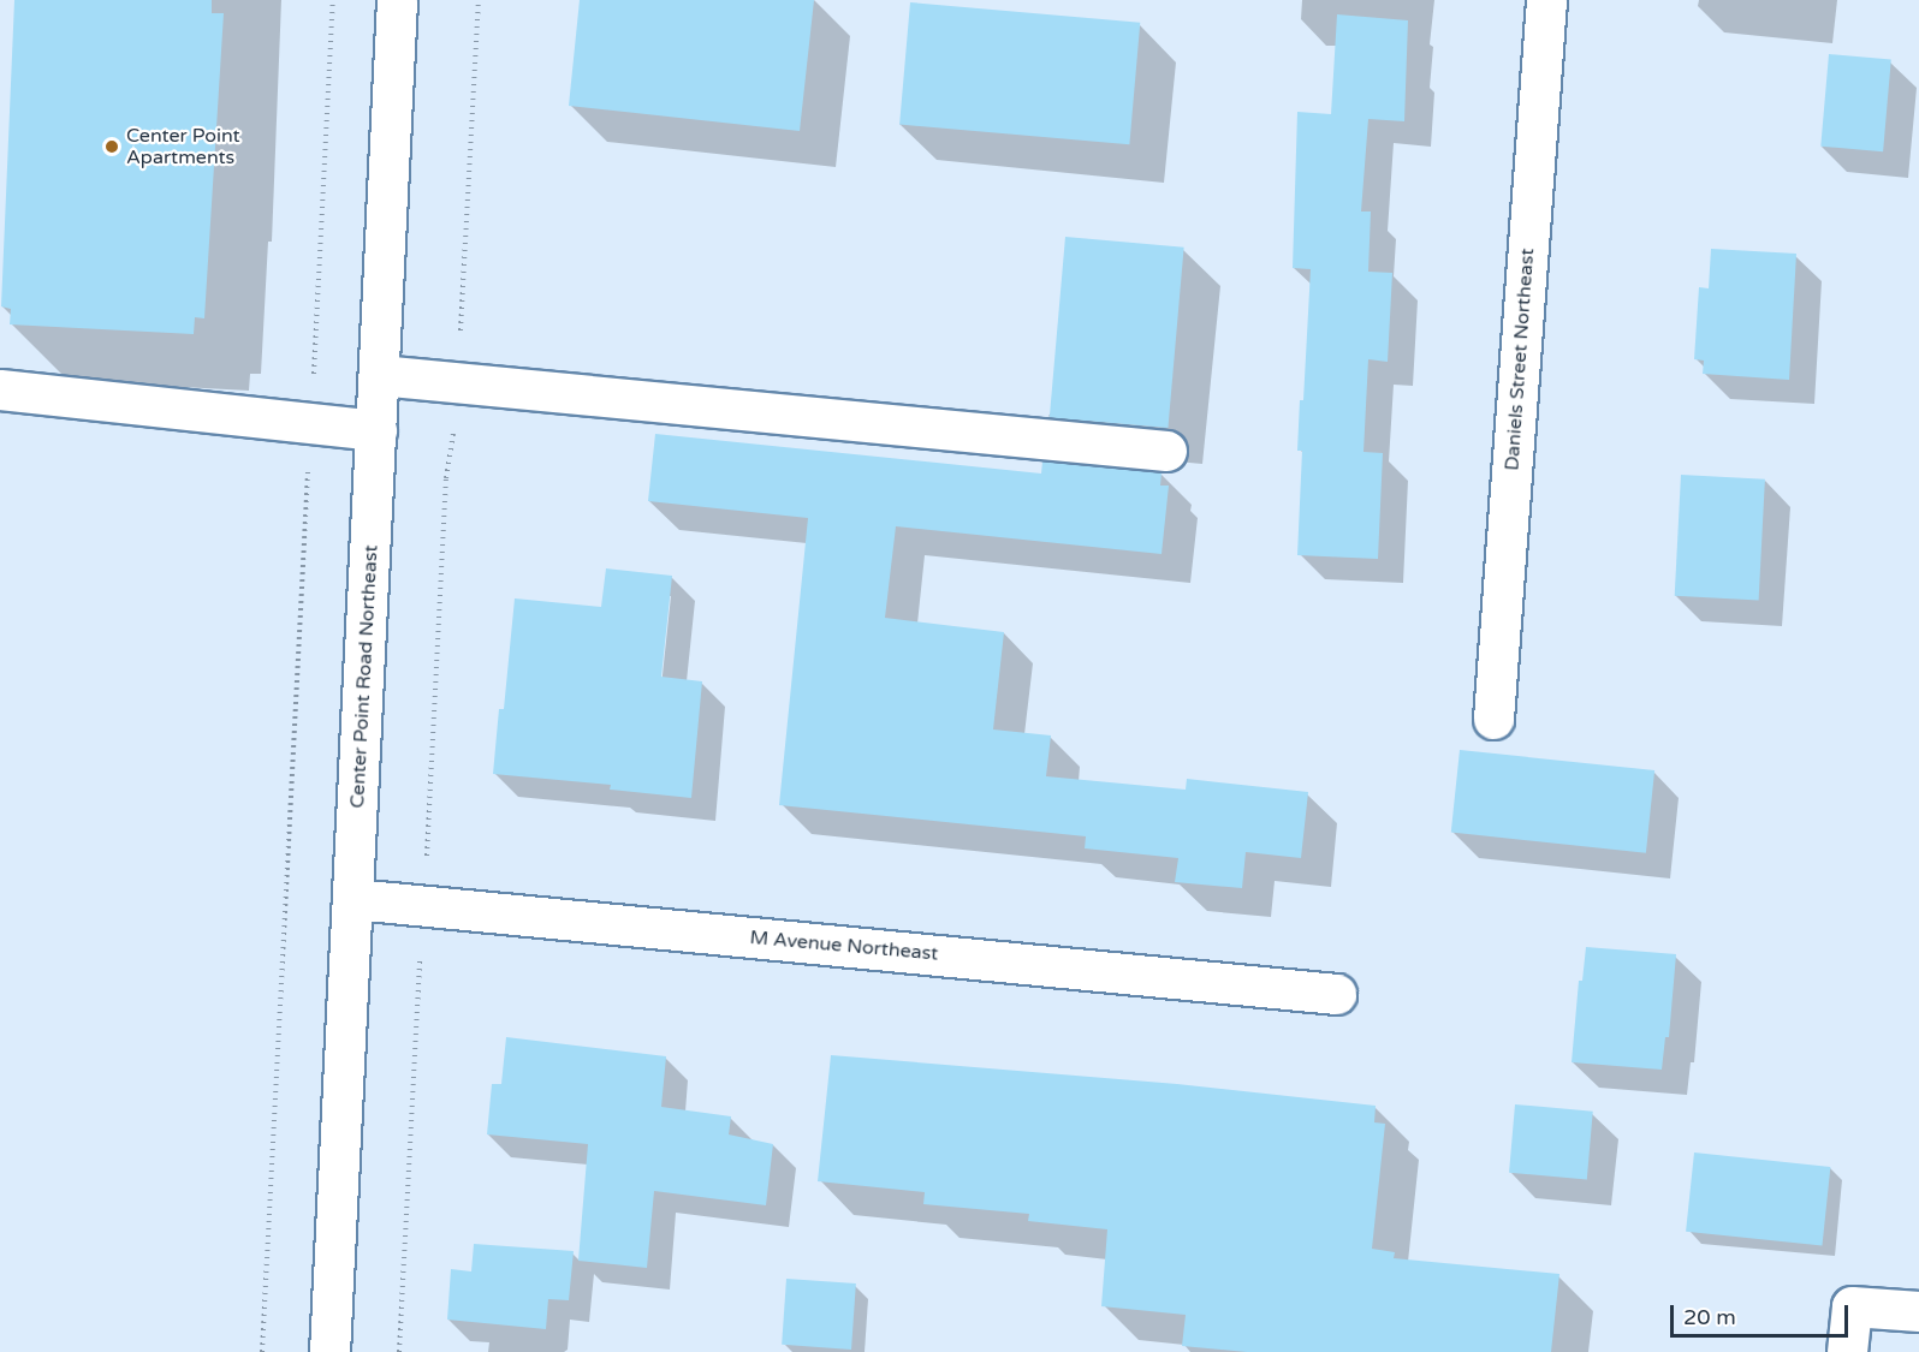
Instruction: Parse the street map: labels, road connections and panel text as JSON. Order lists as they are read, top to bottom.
{
  "streets": {
    "street": ["Daniels Street Northeast", "Center Point Road Northeast", "M Avenue Northeast"]
  },
  "crossings": [
    ["Center Point Road Northeast", "M Avenue Northeast"]
  ],
  "places": ["Center Point Apartments"],
  "scale_bar": "20 m"
}
